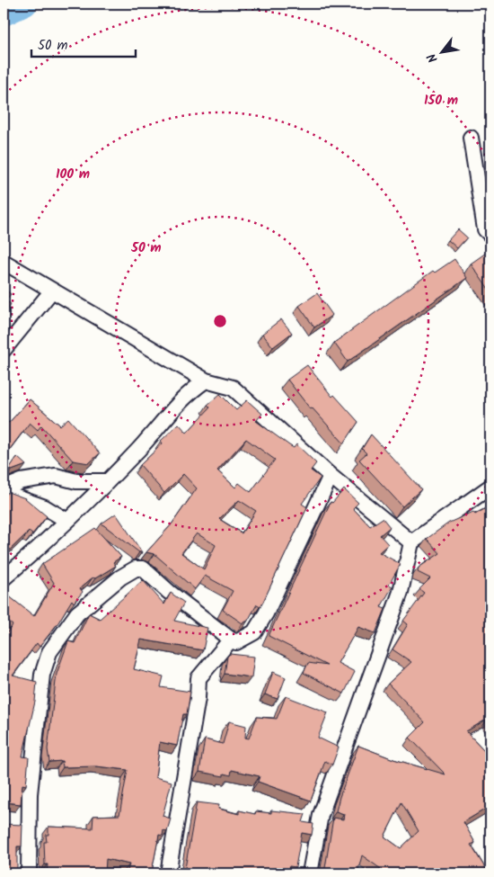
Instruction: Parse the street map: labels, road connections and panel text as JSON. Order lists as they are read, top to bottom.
{
  "scale_bar": "50 m",
  "north": "bottom left",
  "rings": ["150 m", "100 m", "50 m"]
}
